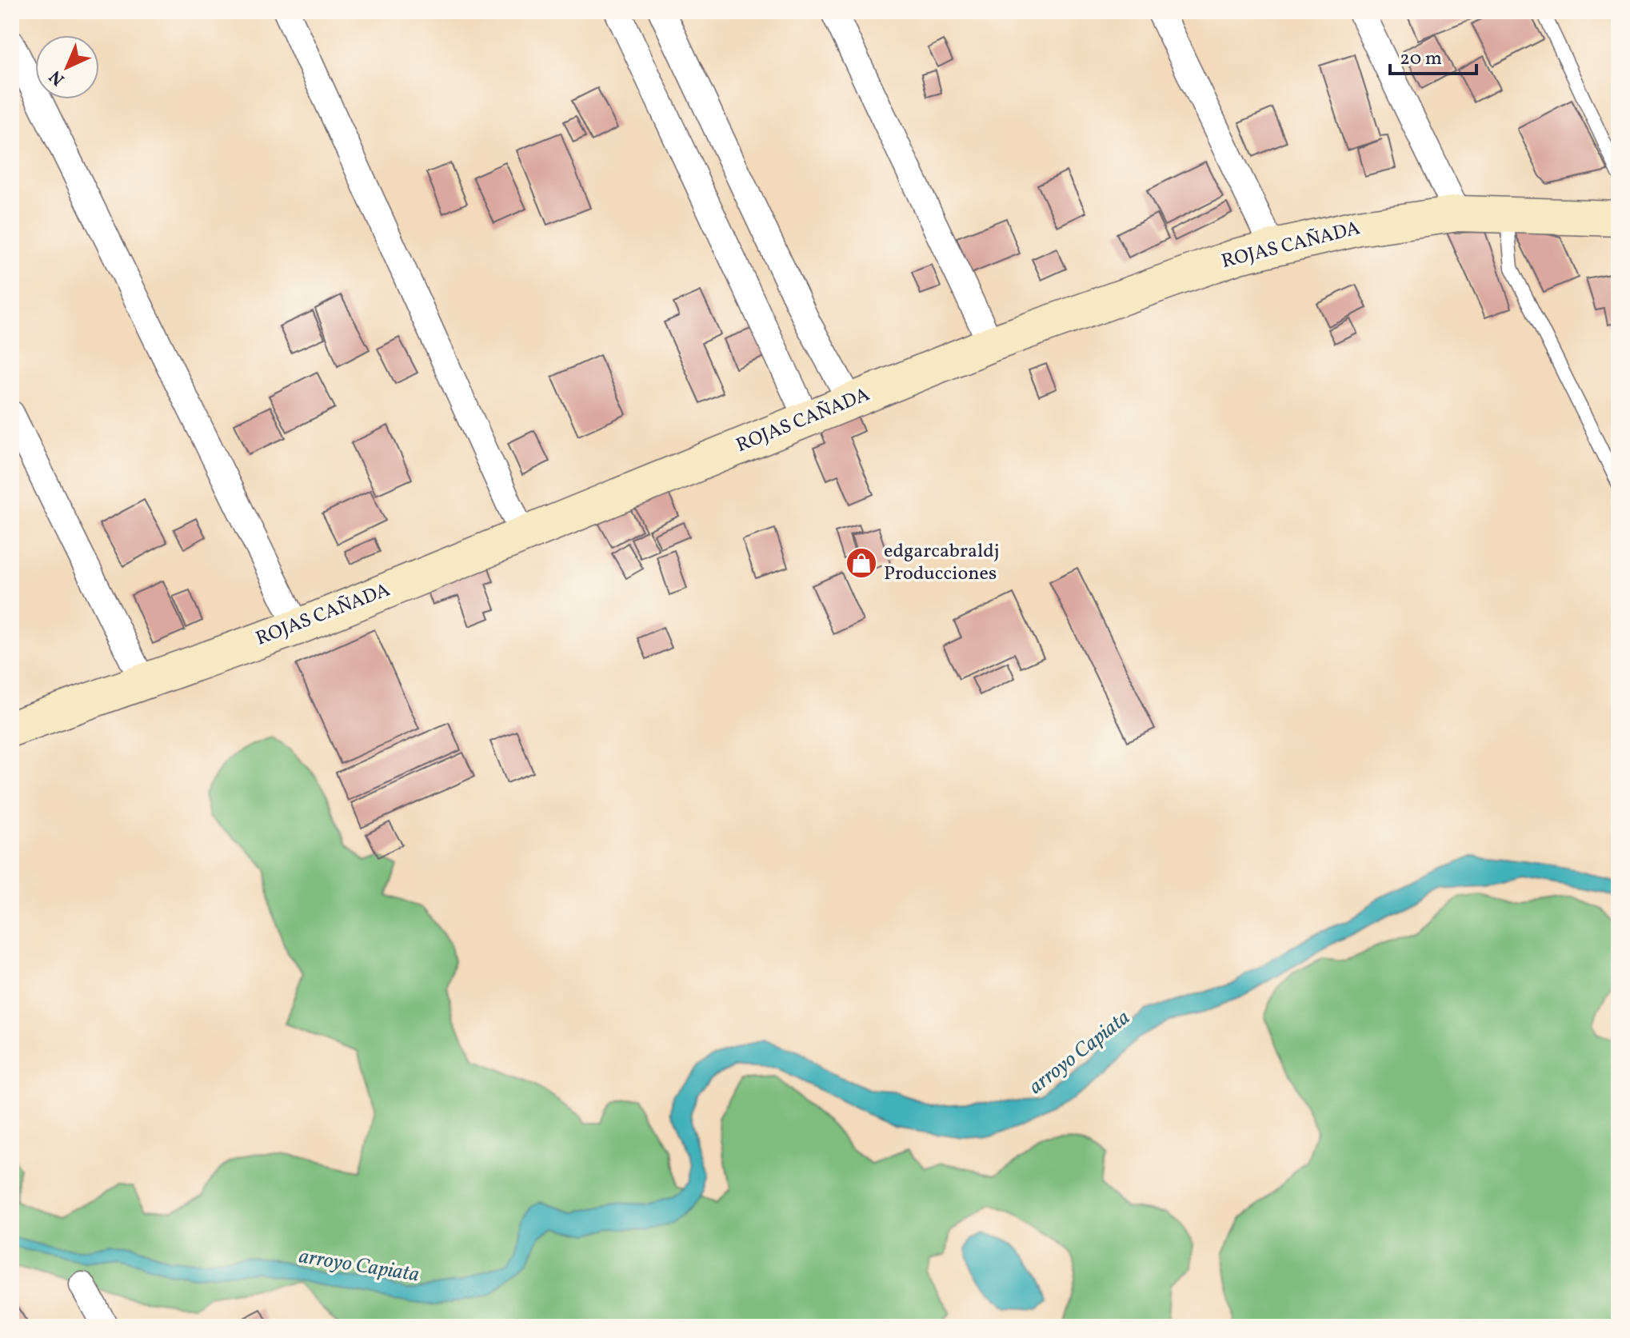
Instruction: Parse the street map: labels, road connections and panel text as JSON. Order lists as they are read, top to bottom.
{
  "streets": {
    "main road": ["ROJAS CAÑADA"]
  },
  "water": ["arroyo Capiata"],
  "places": {
    "shop": ["edgarcabraldj Producciones"]
  },
  "scale_bar": "20 m",
  "north": "bottom left"
}
